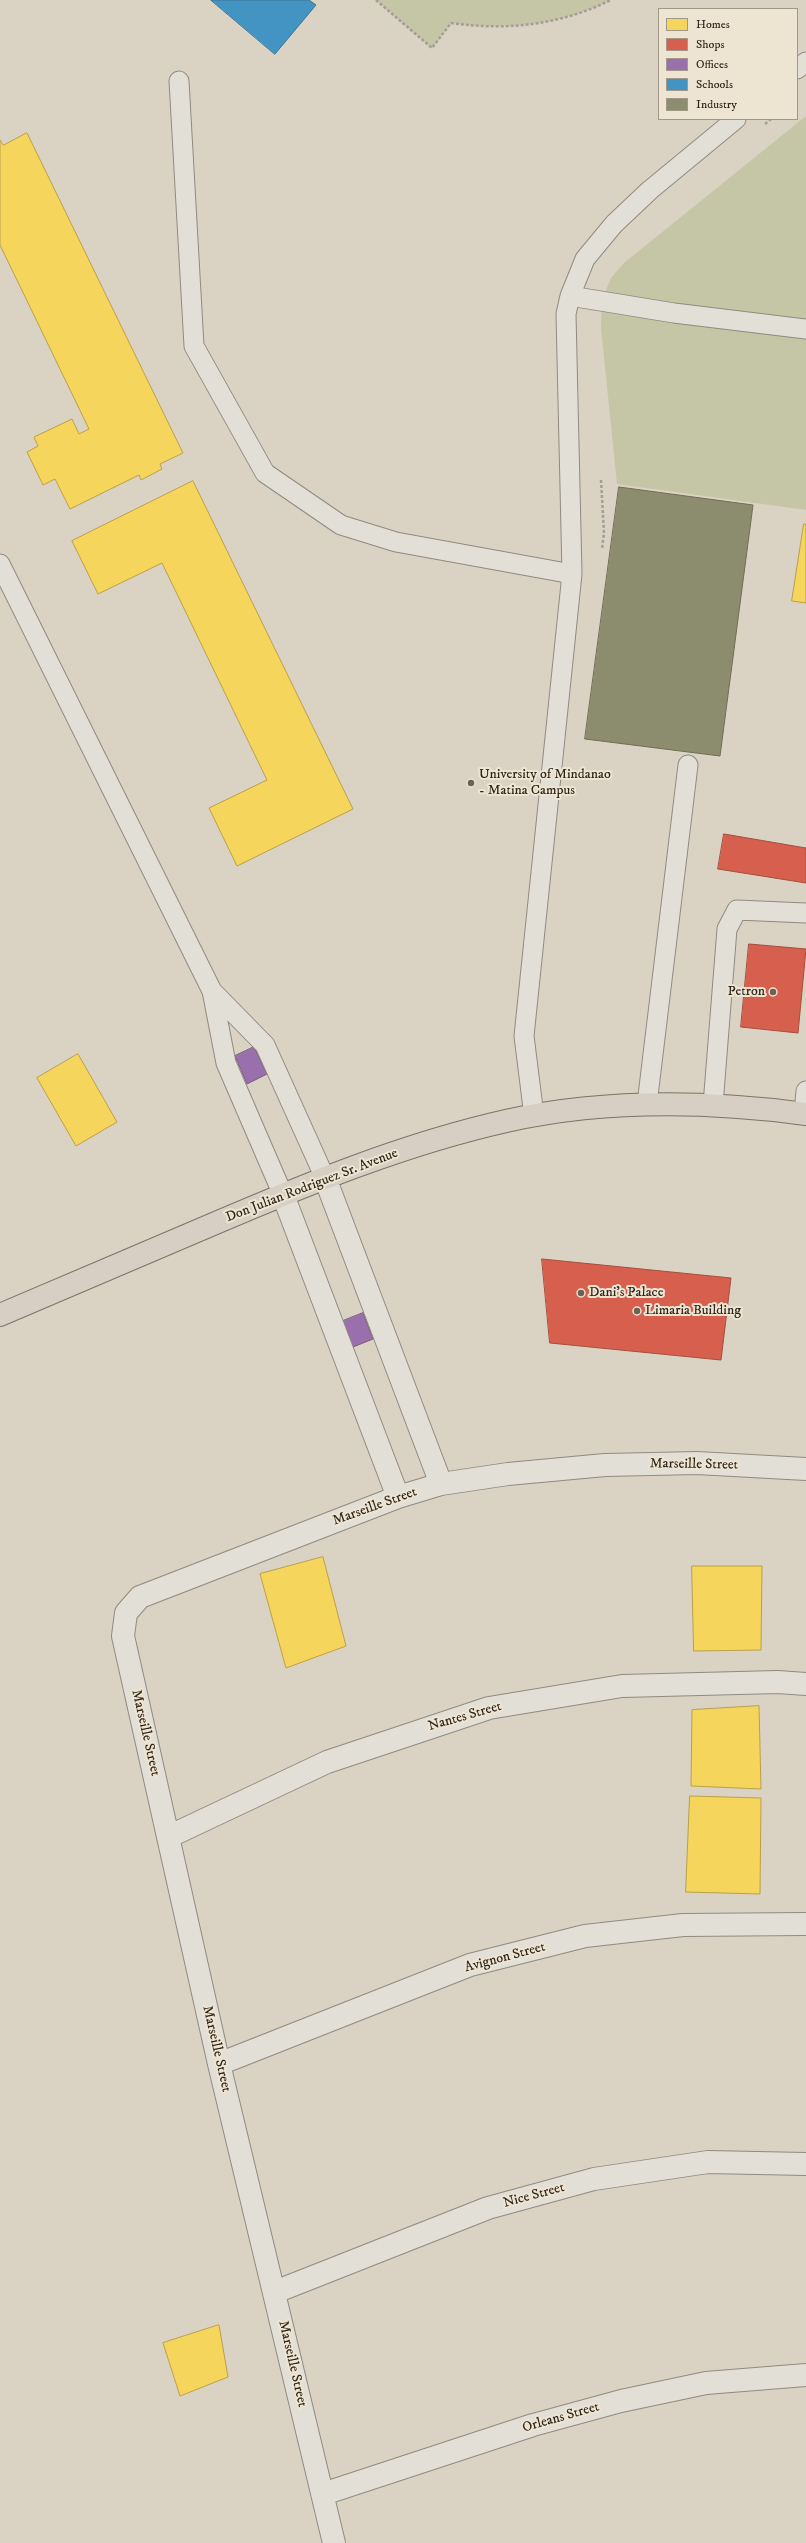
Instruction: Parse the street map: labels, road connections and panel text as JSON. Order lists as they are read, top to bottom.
{
  "streets": {
    "main road": ["Don Julian Rodriguez Sr. Avenue"],
    "street": [
      "Marseille Street",
      "Nantes Street",
      "Avignon Street",
      "Nice Street",
      "Orleans Street"
    ]
  },
  "crossings": [
    ["Marseille Street", "Nantes Street"],
    ["Marseille Street", "Avignon Street"],
    ["Marseille Street", "Nice Street"],
    ["Marseille Street", "Orleans Street"]
  ],
  "places": [
    "University of Mindanao - Matina Campus",
    "Petron",
    "Dani's Palace",
    "Limaria Building"
  ],
  "legend": [
    "Homes",
    "Shops",
    "Offices",
    "Schools",
    "Industry"
  ]
}
